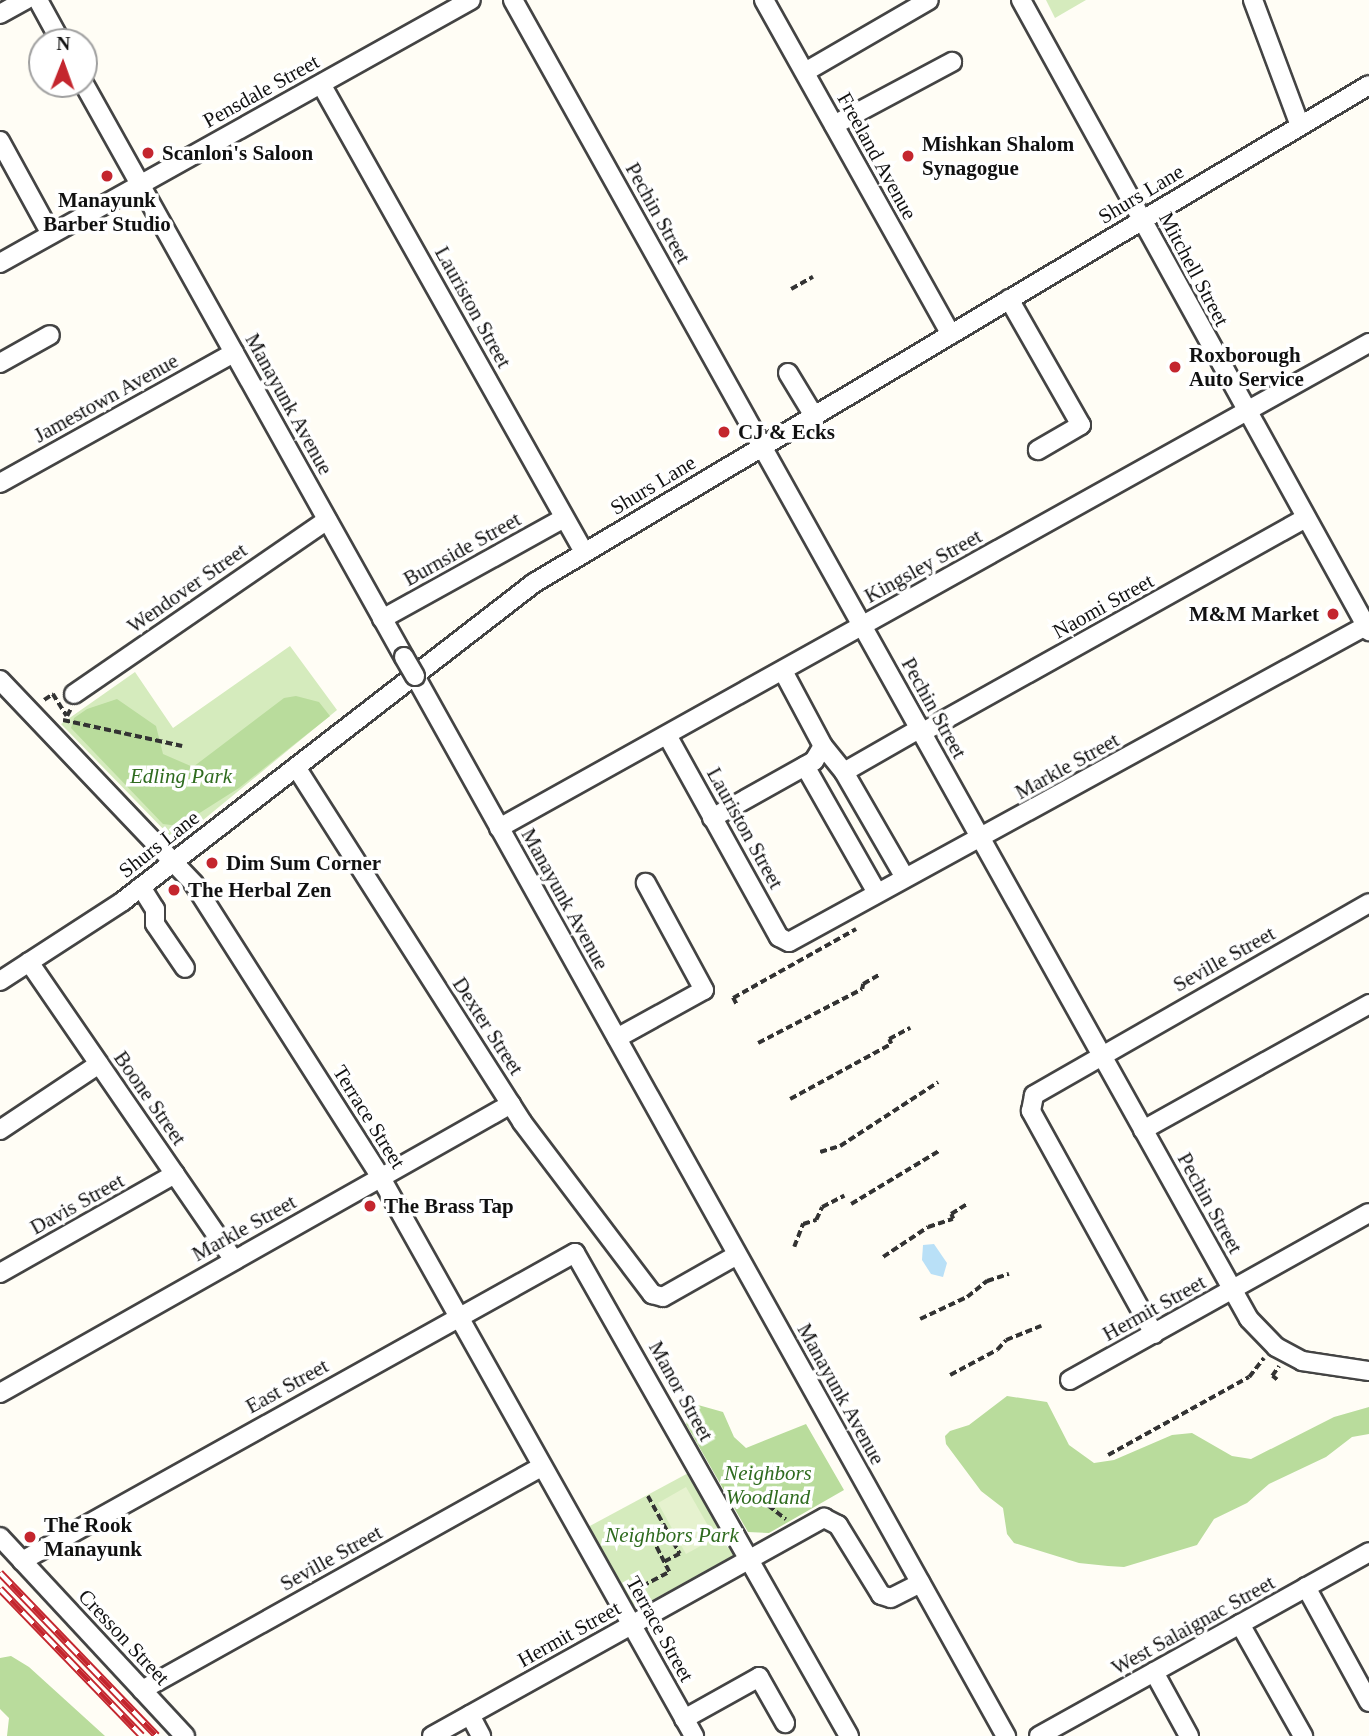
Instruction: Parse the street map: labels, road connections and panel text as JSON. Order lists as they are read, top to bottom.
{
  "streets": {
    "street": [
      "Pensdale Street",
      "Freeland Avenue",
      "Shurs Lane",
      "Pechin Street",
      "Mitchell Street",
      "Lauriston Street",
      "Jamestown Avenue",
      "Manayunk Avenue",
      "Burnside Street",
      "Kingsley Street",
      "Wendover Street",
      "Naomi Street",
      "Markle Street",
      "Seville Street",
      "Dexter Street",
      "Boone Street",
      "Terrace Street",
      "Davis Street",
      "Hermit Street",
      "East Street",
      "Manor Street",
      "West Salaignac Street",
      "Cresson Street"
    ]
  },
  "crossings": [
    ["Pensdale Street", "Lauriston Street"],
    ["Pensdale Street", "Manayunk Avenue"],
    ["Freeland Avenue", "Shurs Lane"],
    ["Shurs Lane", "Pechin Street"],
    ["Shurs Lane", "Mitchell Street"],
    ["Shurs Lane", "Lauriston Street"],
    ["Shurs Lane", "Dexter Street"],
    ["Shurs Lane", "Boone Street"],
    ["Shurs Lane", "Terrace Street"],
    ["Pechin Street", "Kingsley Street"],
    ["Pechin Street", "Naomi Street"],
    ["Pechin Street", "Markle Street"],
    ["Pechin Street", "Seville Street"],
    ["Pechin Street", "Hermit Street"],
    ["Mitchell Street", "Kingsley Street"],
    ["Mitchell Street", "Naomi Street"],
    ["Mitchell Street", "Markle Street"],
    ["Lauriston Street", "Burnside Street"],
    ["Lauriston Street", "Kingsley Street"],
    ["Lauriston Street", "Markle Street"],
    ["Jamestown Avenue", "Manayunk Avenue"],
    ["Manayunk Avenue", "Burnside Street"],
    ["Manayunk Avenue", "Kingsley Street"],
    ["Manayunk Avenue", "Wendover Street"],
    ["Manayunk Avenue", "Dexter Street"],
    ["Manayunk Avenue", "Hermit Street"],
    ["Markle Street", "Dexter Street"],
    ["Markle Street", "Boone Street"],
    ["Markle Street", "Terrace Street"],
    ["Seville Street", "Terrace Street"],
    ["Seville Street", "Hermit Street"],
    ["Seville Street", "Cresson Street"],
    ["Boone Street", "Davis Street"],
    ["Terrace Street", "Hermit Street"],
    ["Terrace Street", "East Street"],
    ["Hermit Street", "Manor Street"],
    ["East Street", "Manor Street"],
    ["East Street", "Cresson Street"]
  ],
  "parks": ["Edling Park", "Neighbors Woodland", "Neighbors Park"],
  "places": [
    "Scanlon's Saloon",
    "Mishkan Shalom Synagogue",
    "Manayunk Barber Studio",
    "Roxborough Auto Service",
    "CJ & Ecks",
    "M&M Market",
    "Dim Sum Corner",
    "The Herbal Zen",
    "The Brass Tap",
    "The Rook Manayunk"
  ],
  "north": "top"
}
